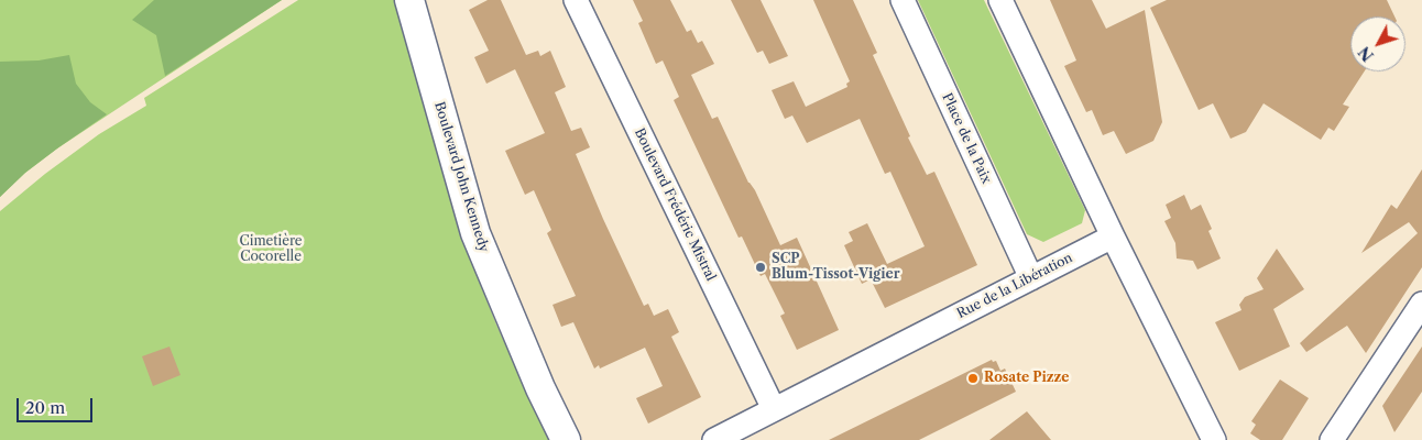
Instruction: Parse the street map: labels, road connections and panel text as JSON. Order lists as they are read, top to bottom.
{
  "streets": {
    "street": [
      "Place de la Paix",
      "Boulevard John Kennedy",
      "Boulevard Frédéric Mistral",
      "Rue de la Libération"
    ]
  },
  "crossings": [
    ["Place de la Paix", "Rue de la Libération"],
    ["Boulevard Frédéric Mistral", "Rue de la Libération"]
  ],
  "parks": ["Cimetière Cocorelle"],
  "places": ["SCP Blum-Tissot-Vigier", "Rosate Pizze"],
  "scale_bar": "20 m",
  "north": "bottom left"
}
